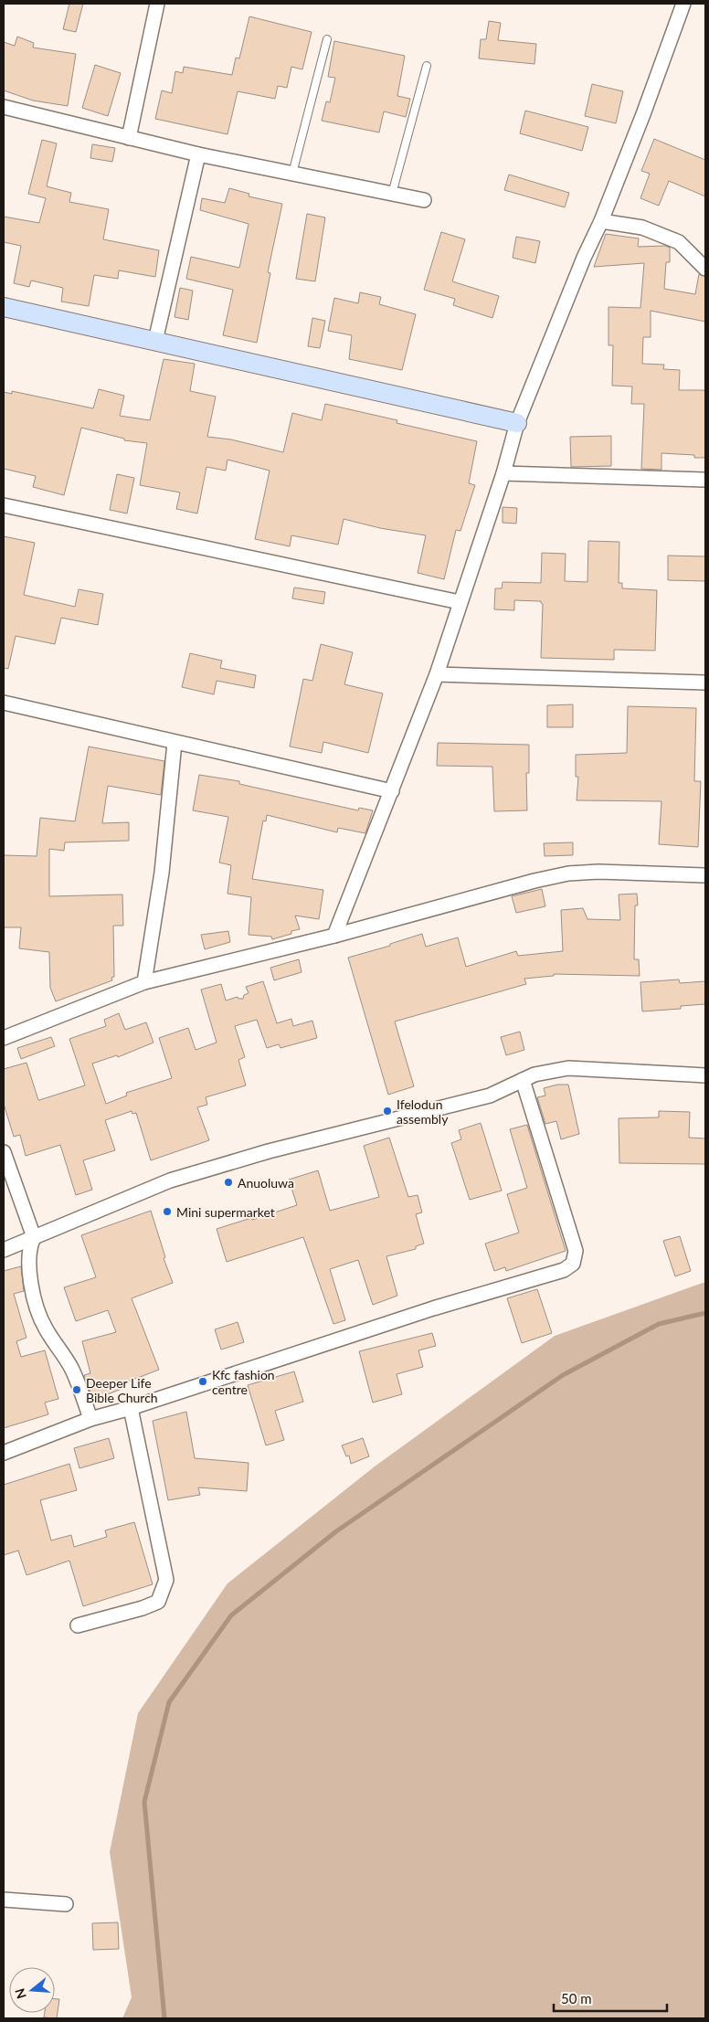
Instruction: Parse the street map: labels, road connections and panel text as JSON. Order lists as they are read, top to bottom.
{
  "places": [
    "Ifelodun assembly",
    "Anuoluwa",
    "Mini supermarket",
    "Kfc fashion centre",
    "Deeper Life Bible Church"
  ],
  "scale_bar": "50 m",
  "north": "left"
}
